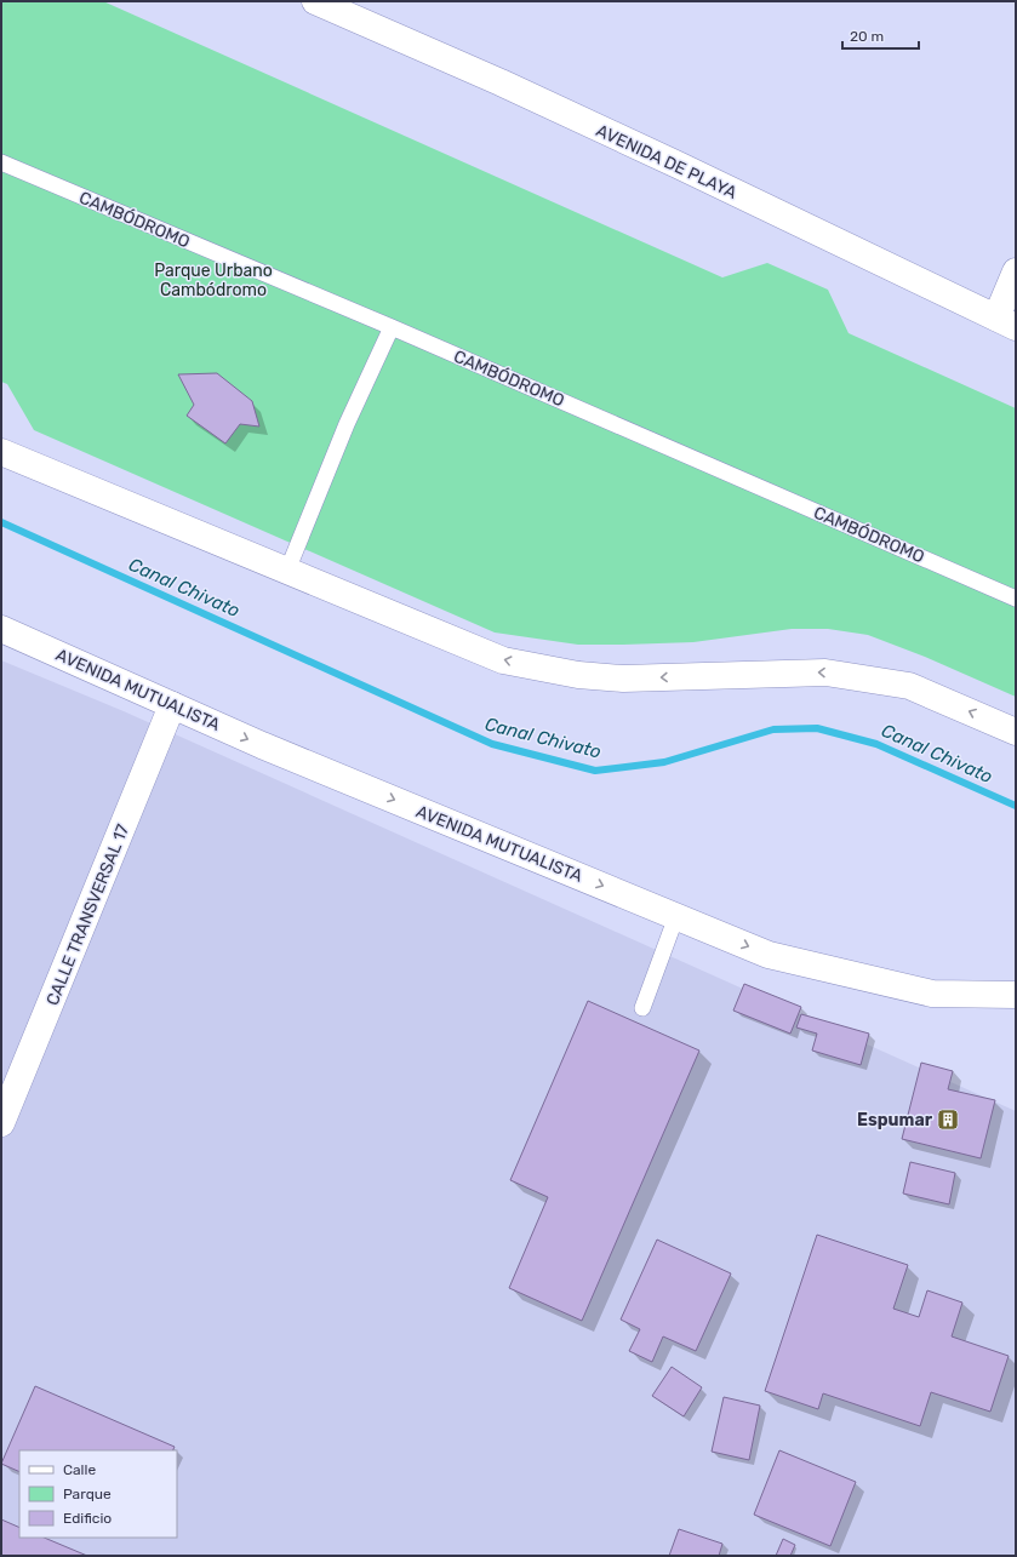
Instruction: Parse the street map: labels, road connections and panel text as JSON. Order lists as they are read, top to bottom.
{
  "streets": {
    "main road": ["AVENIDA DE PLAYA", "AVENIDA MUTUALISTA", "CALLE TRANSVERSAL 17"],
    "lane": ["CAMBÓDROMO"]
  },
  "crossings": [
    ["AVENIDA MUTUALISTA", "CALLE TRANSVERSAL 17"]
  ],
  "water": ["Canal Chivato"],
  "parks": ["Parque Urbano Cambódromo"],
  "places": {
    "building": ["Espumar"]
  },
  "legend": ["Calle", "Parque", "Edificio"],
  "scale_bar": "20 m"
}
